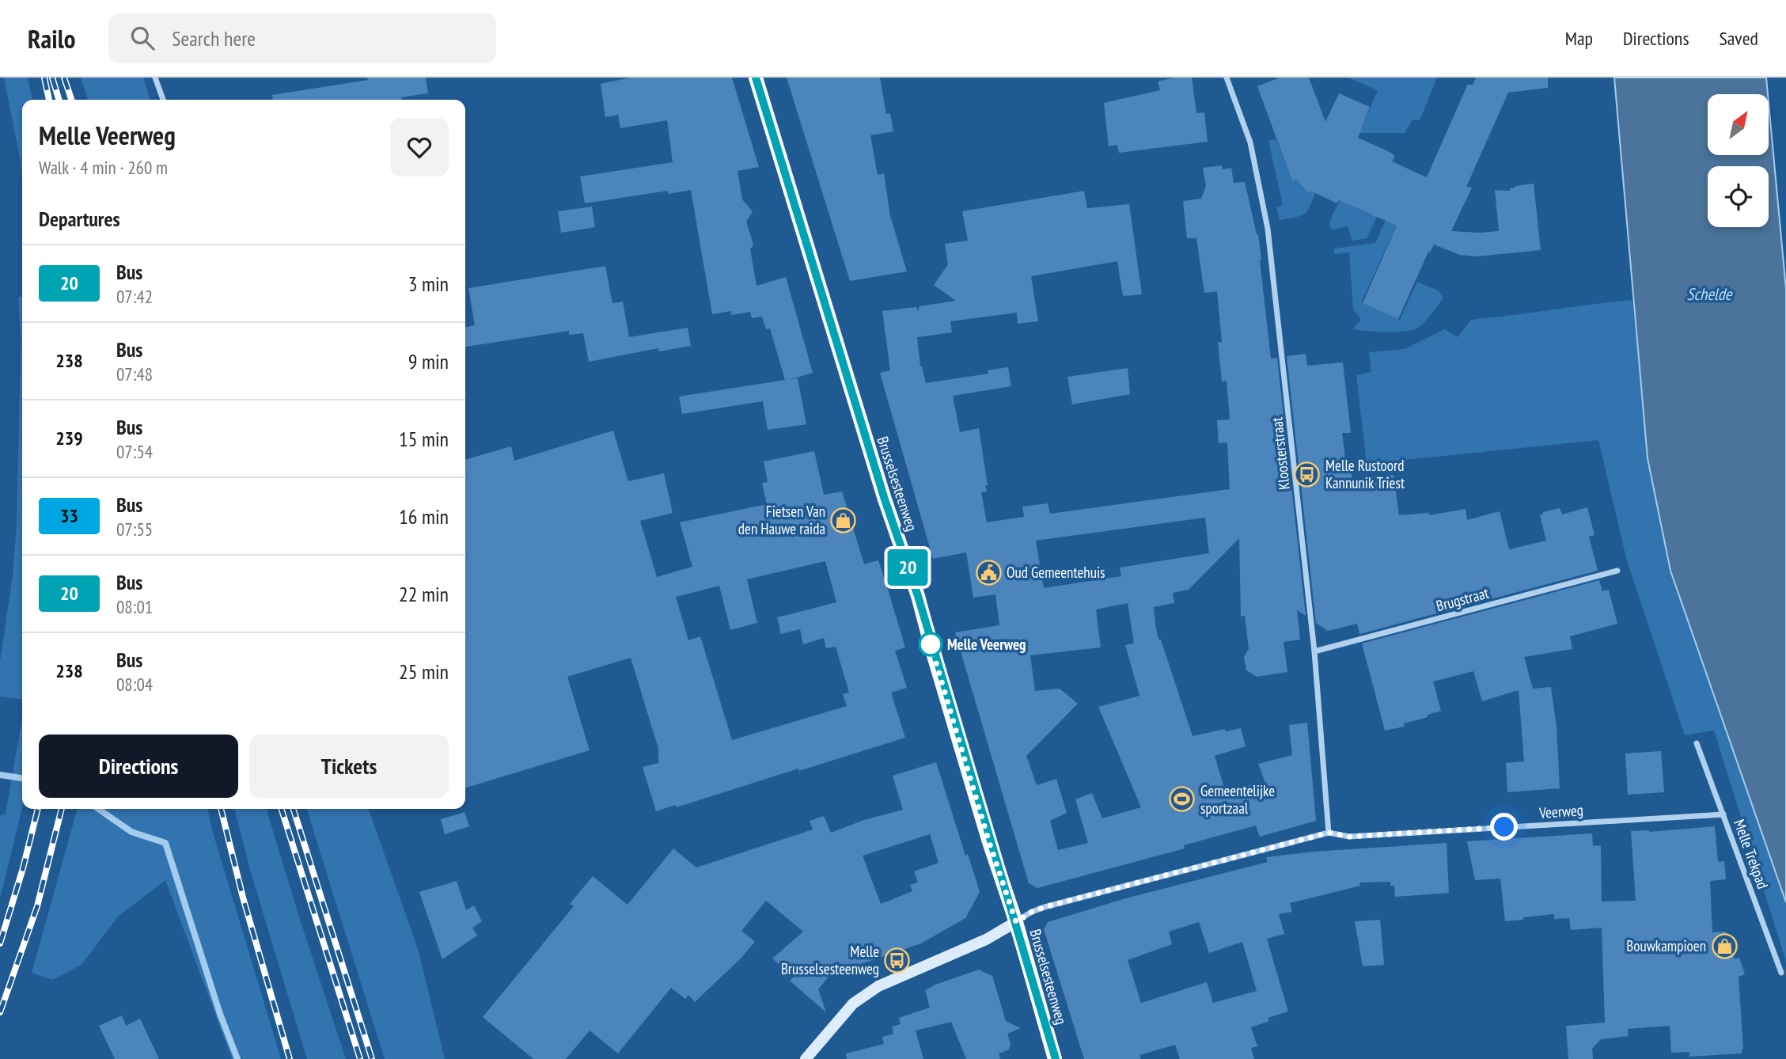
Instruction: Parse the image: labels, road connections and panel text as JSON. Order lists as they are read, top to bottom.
{
  "streets": {
    "main road": ["Brusselsesteenweg"],
    "street": [
      "Kloosterstraat",
      "Brugstraat",
      "Veerweg",
      "Melle Trekpad"
    ]
  },
  "crossings": [
    ["Kloosterstraat", "Brugstraat"],
    ["Kloosterstraat", "Veerweg"],
    ["Brusselsesteenweg", "Veerweg"],
    ["Veerweg", "Melle Trekpad"]
  ],
  "water": ["Schelde"],
  "places": {
    "bus stop": ["Melle Rustoord Kannunik Triest", "Melle Brusselsesteenweg"],
    "shop": ["Fietsen Van den Hauwe raida", "Bouwkampioen"],
    "public building": ["Oud Gemeentehuis"],
    "other": ["Melle Veerweg"],
    "sports": ["Gemeentelijke sportzaal"]
  },
  "lines": ["bus line 20"],
  "north": "top right",
  "page": {
    "header": "Railo",
    "search": "Search here",
    "nav": ["Map", "Directions", "Saved"],
    "on_map": "20",
    "heading": [
      ["Melle Veerweg", "Walk · 4 min · 260 m"],
      "Departures"
    ],
    "list": [
      {
        "mark": "20",
        "name": "Bus",
        "note": "07:42",
        "value": "3 min"
      },
      {
        "mark": "238",
        "name": "Bus",
        "note": "07:48",
        "value": "9 min"
      },
      {
        "mark": "239",
        "name": "Bus",
        "note": "07:54",
        "value": "15 min"
      },
      {
        "mark": "33",
        "name": "Bus",
        "note": "07:55",
        "value": "16 min"
      },
      {
        "mark": "20",
        "name": "Bus",
        "note": "08:01",
        "value": "22 min"
      },
      {
        "mark": "238",
        "name": "Bus",
        "note": "08:04",
        "value": "25 min"
      }
    ],
    "buttons": ["Directions", "Tickets"]
  }
}
